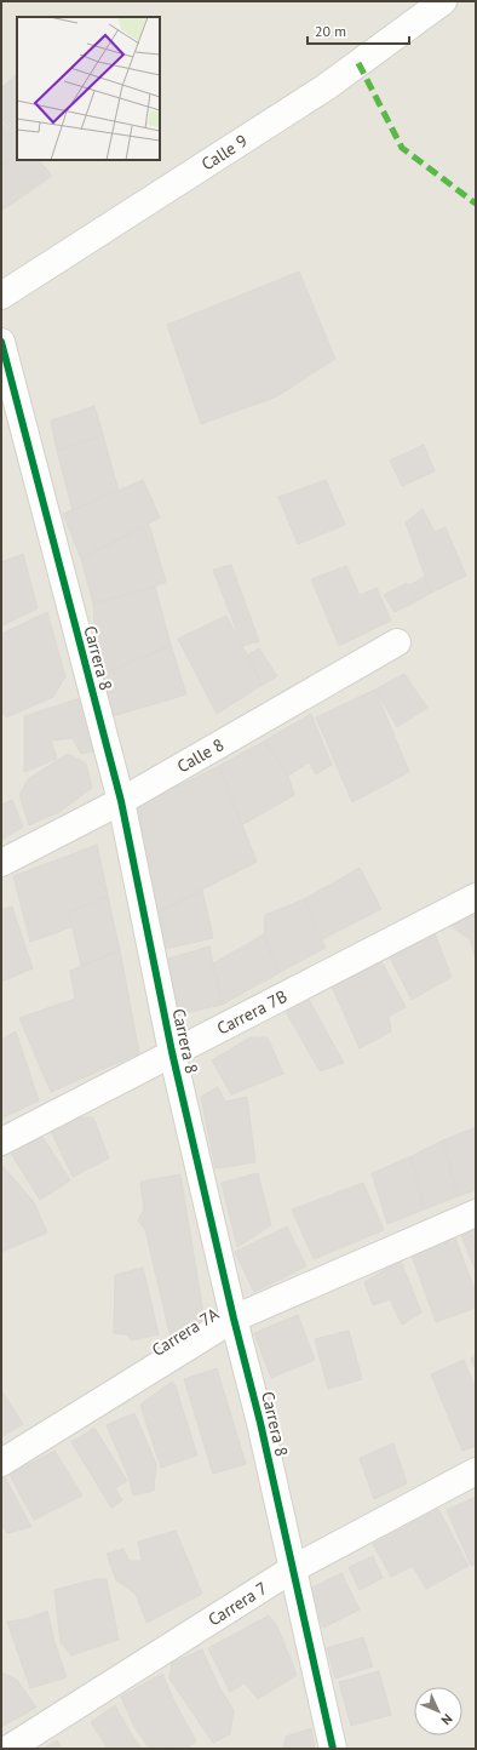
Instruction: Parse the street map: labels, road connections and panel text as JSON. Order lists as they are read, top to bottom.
{
  "streets": {
    "street": [
      "Calle 9",
      "Carrera 8",
      "Calle 8",
      "Carrera 7B",
      "Carrera 7A",
      "Carrera 7"
    ]
  },
  "crossings": [
    ["Carrera 8", "Calle 8"],
    ["Carrera 8", "Carrera 7B"],
    ["Carrera 8", "Carrera 7A"],
    ["Carrera 8", "Carrera 7"]
  ],
  "scale_bar": "20 m",
  "north": "bottom right"
}
